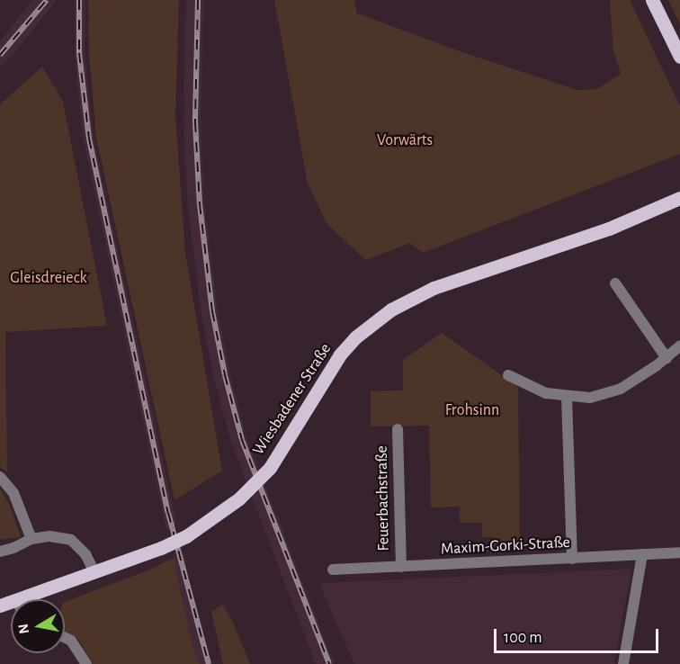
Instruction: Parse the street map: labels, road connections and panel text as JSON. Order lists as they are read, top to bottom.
{
  "streets": {
    "main road": ["Wiesbadener Straße"],
    "street": ["Feuerbachstraße", "Maxim-Gorki-Straße"]
  },
  "crossings": [
    ["Feuerbachstraße", "Maxim-Gorki-Straße"]
  ],
  "parks": ["Vorwärts", "Gleisdreieck", "Frohsinn"],
  "scale_bar": "100 m",
  "north": "left"
}
